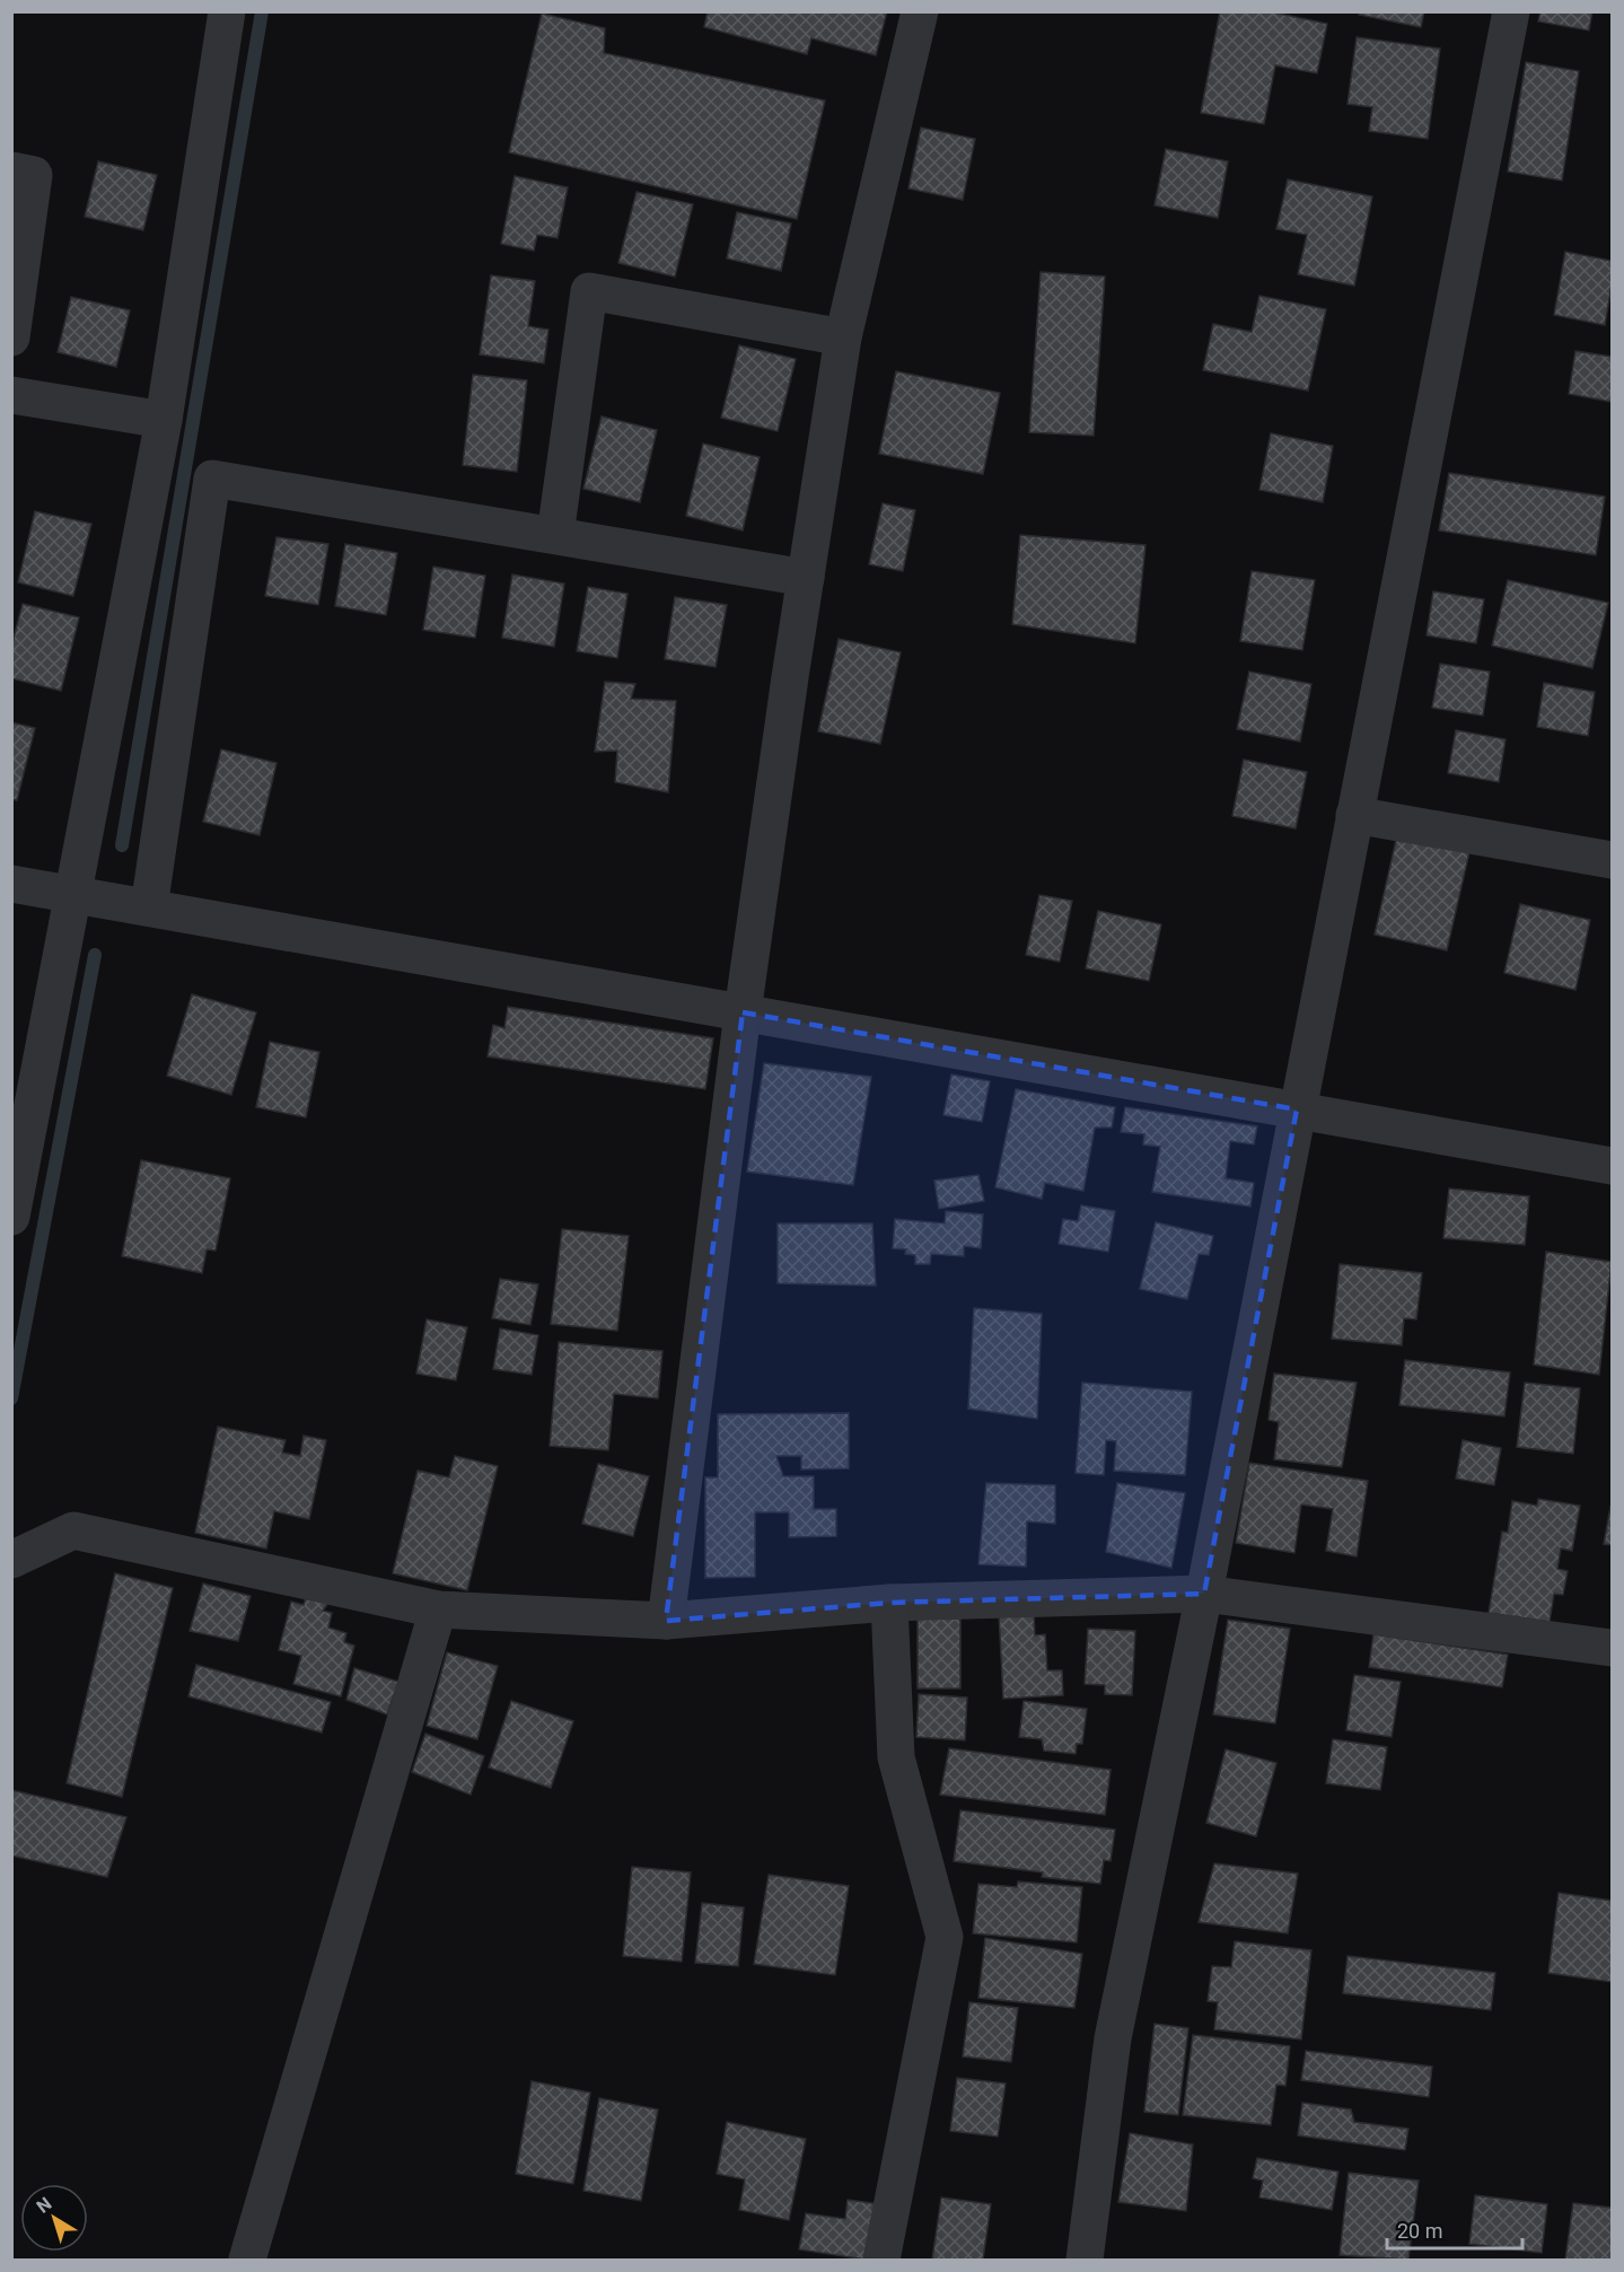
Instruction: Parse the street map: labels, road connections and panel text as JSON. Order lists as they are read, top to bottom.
{
  "scale_bar": "20 m",
  "north": "top left"
}
